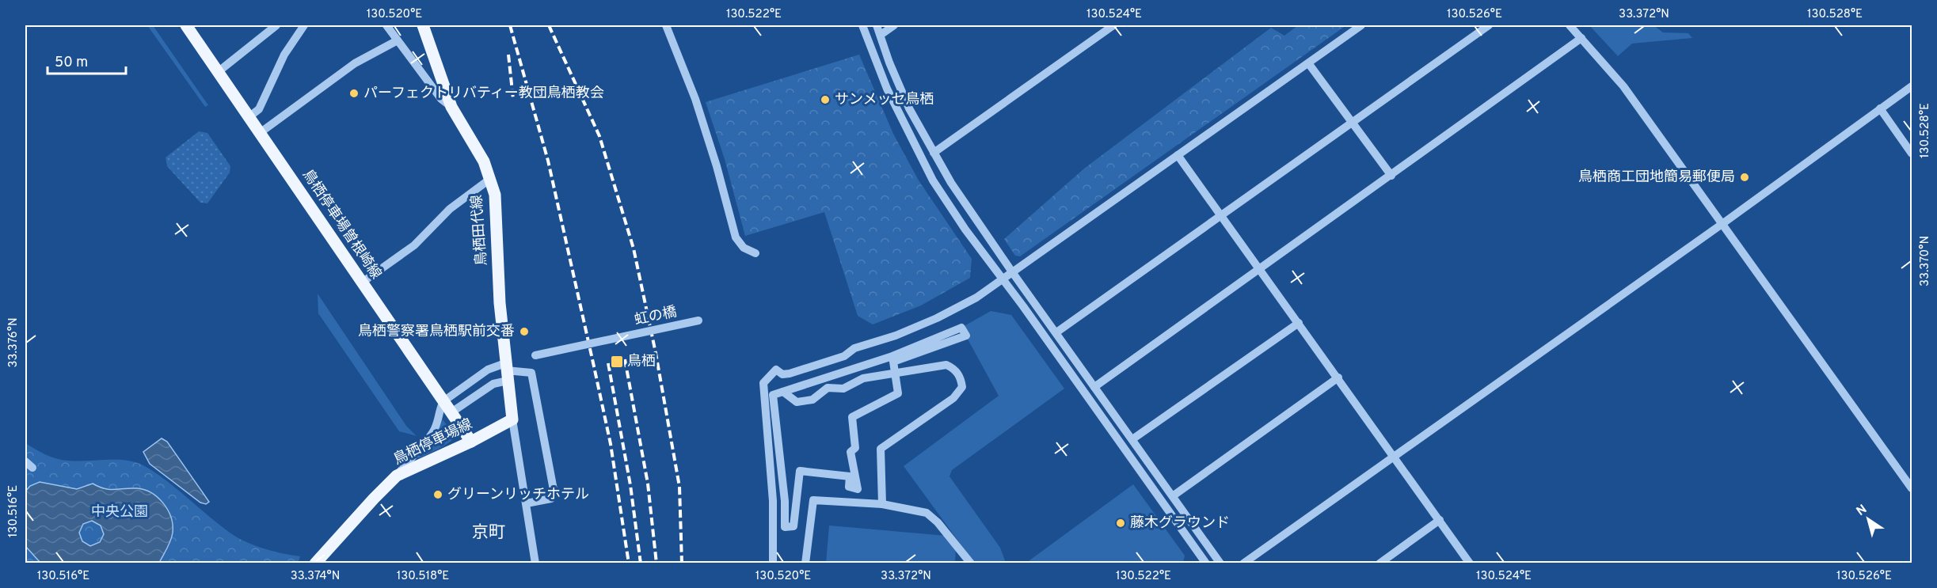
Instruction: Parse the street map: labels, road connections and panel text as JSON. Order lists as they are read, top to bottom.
{
  "streets": {
    "main road": ["鳥栖停車場曽根崎線", "鳥栖田代線", "鳥栖停車場線"],
    "street": ["虹の橋"]
  },
  "crossings": [
    ["鳥栖停車場曽根崎線", "鳥栖停車場線"],
    ["鳥栖田代線", "鳥栖停車場線"]
  ],
  "districts": ["京町"],
  "parks": ["中央公園"],
  "places": {
    "other": [
      "パーフェクトリバティー教団鳥栖教会",
      "サンメッセ鳥栖",
      "鳥栖商工団地簡易郵便局",
      "鳥栖警察署鳥栖駅前交番",
      "グリーンリッチホテル",
      "藤木グラウンド"
    ],
    "transit": ["鳥栖"]
  },
  "scale_bar": "50 m",
  "north": "top left",
  "coordinates": [
    "130.520°E",
    "130.522°E",
    "130.524°E",
    "130.526°E",
    "33.372°N",
    "130.528°E",
    "33.370°N",
    "33.376°N",
    "130.516°E",
    "33.374°N",
    "130.518°E"
  ]
}
